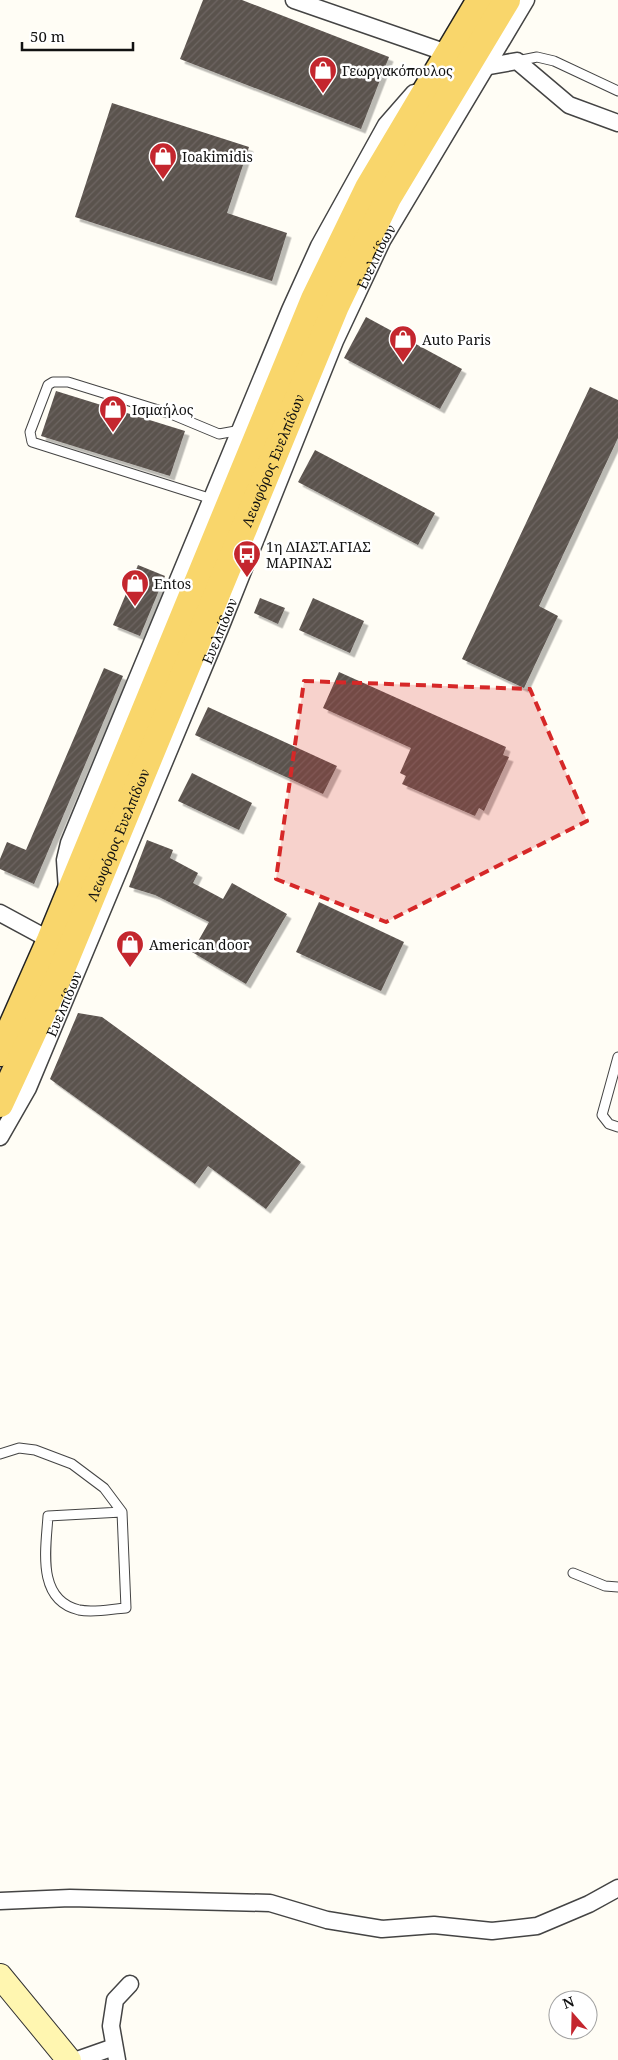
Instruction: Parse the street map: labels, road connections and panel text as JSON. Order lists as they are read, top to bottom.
{
  "streets": {
    "main road": ["Λεωφόρος Ευελπίδων"],
    "street": ["Ευελπίδων"]
  },
  "crossings": [
    ["Ευελπίδων", "Λεωφόρος Ευελπίδων"]
  ],
  "places": {
    "shop": [
      "Γεωργακόπουλος",
      "Ioakimidis",
      "Auto Paris",
      "Ισμαήλος",
      "Entos",
      "American door"
    ],
    "bus stop": ["1η ΔΙΑΣΤ.ΑΓΙΑΣ ΜΑΡΙΝΑΣ"]
  },
  "scale_bar": "50 m",
  "north": "top"
}
